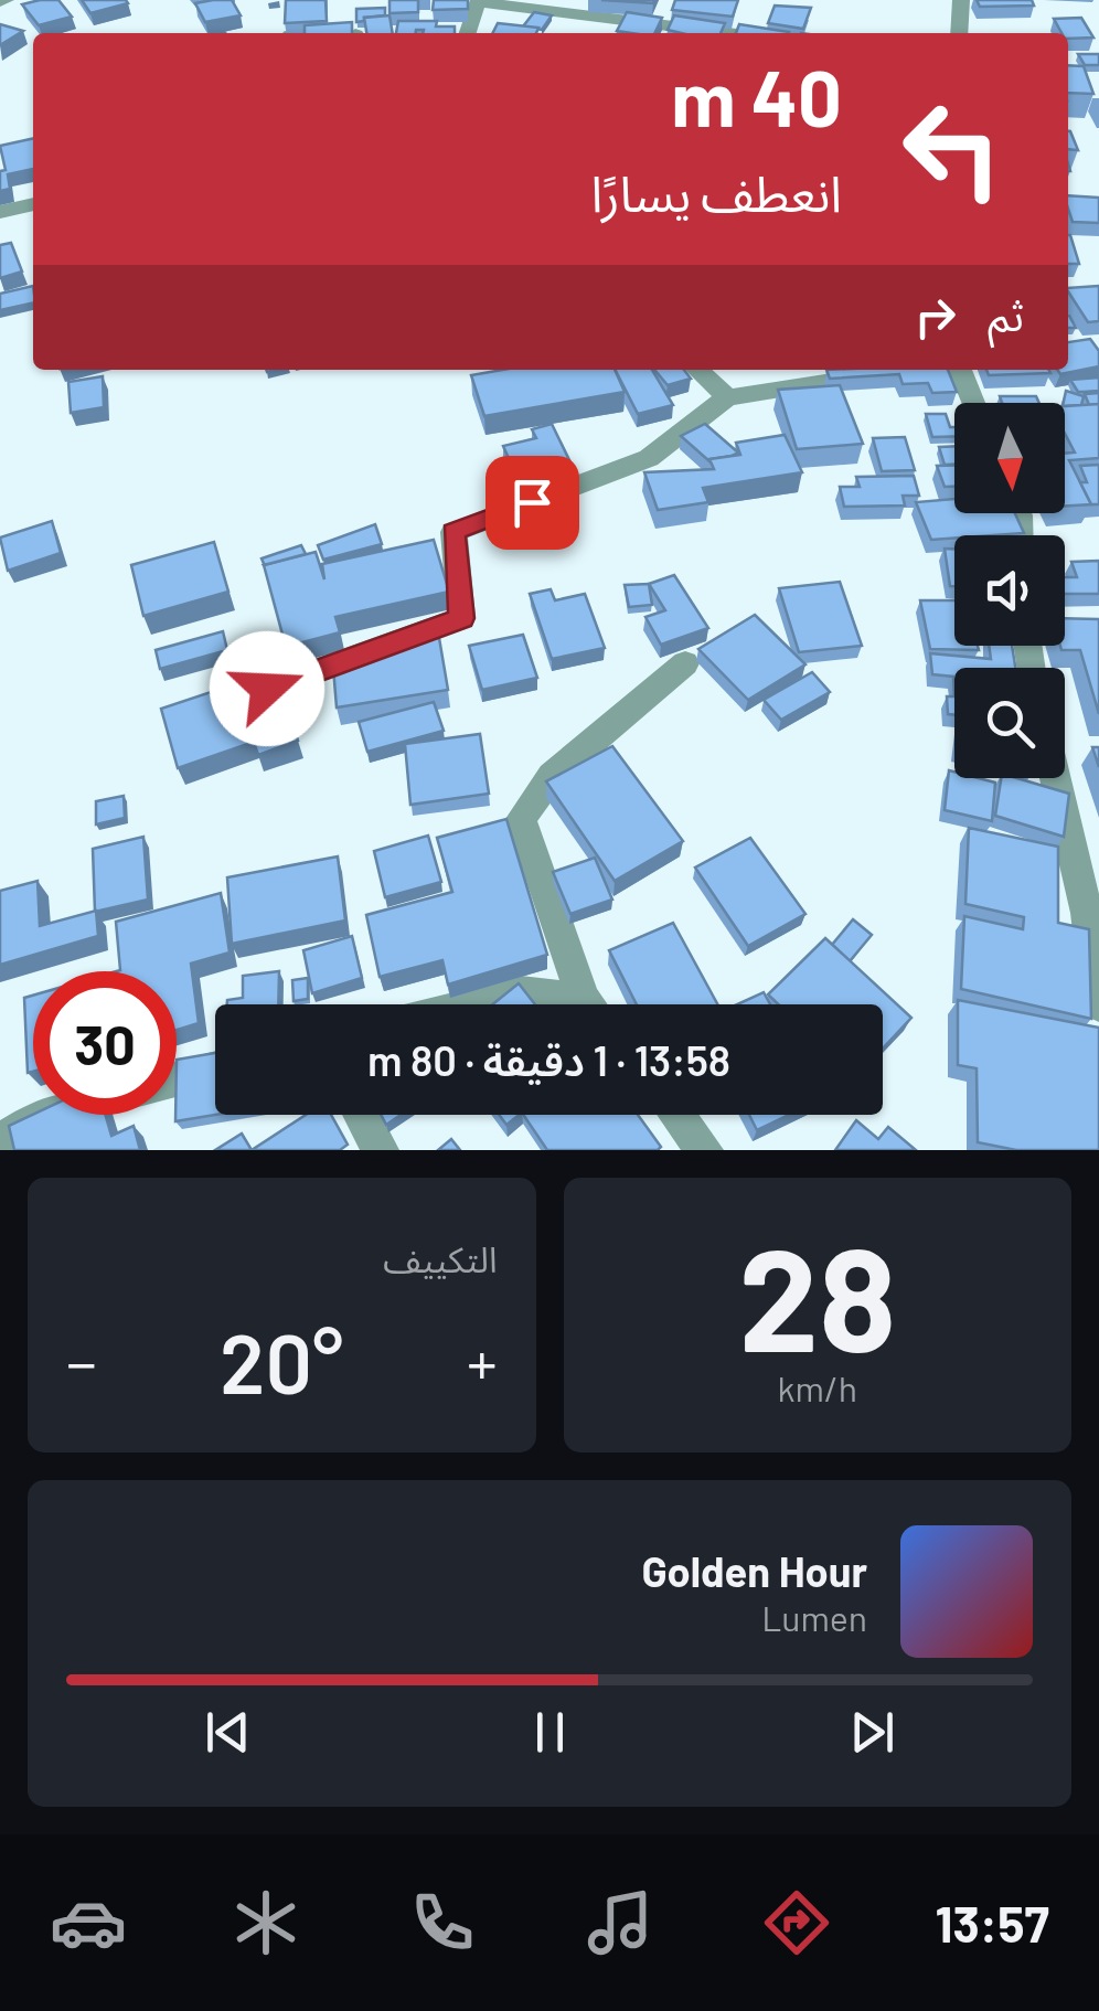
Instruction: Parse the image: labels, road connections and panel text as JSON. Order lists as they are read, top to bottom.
{
  "north": "bottom",
  "page": {
    "turn": ["40 m", "انعطف يسارًا"],
    "then": "ثم",
    "limit": "30",
    "trip": "13:58 · 1 دقيقة · 80 m",
    "tile": [
      ["28", "km/h"],
      "التكييف"
    ],
    "heat": ["−", "20°", "+"],
    "song": ["Golden Hour", "Lumen"],
    "tabs": "13:57"
  }
}
